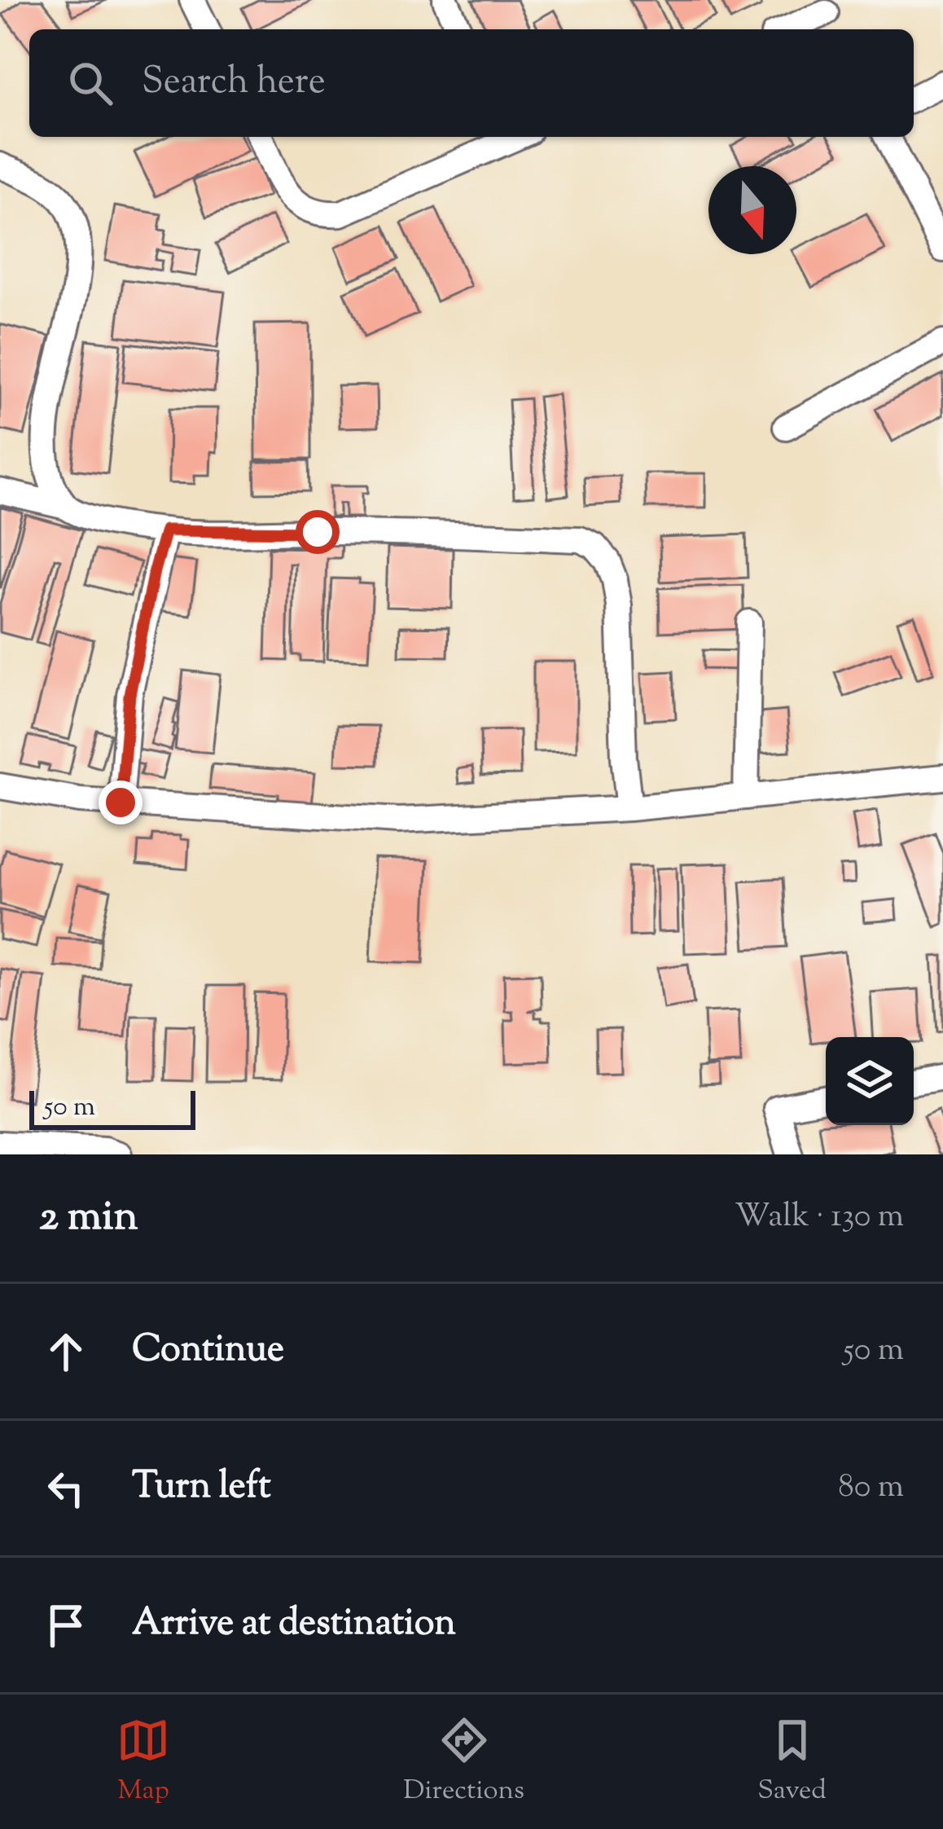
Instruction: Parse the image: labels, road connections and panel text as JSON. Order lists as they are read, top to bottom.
{
  "scale_bar": "50 m",
  "north": "bottom",
  "page": {
    "search": "Search here",
    "scale": "50 m",
    "heading": ["2 min", "Walk · 130 m"],
    "list": [
      ["Continue", "50 m"],
      ["Turn left", "80 m"],
      "Arrive at destination"
    ],
    "nav": ["Map", "Directions", "Saved"]
  }
}
